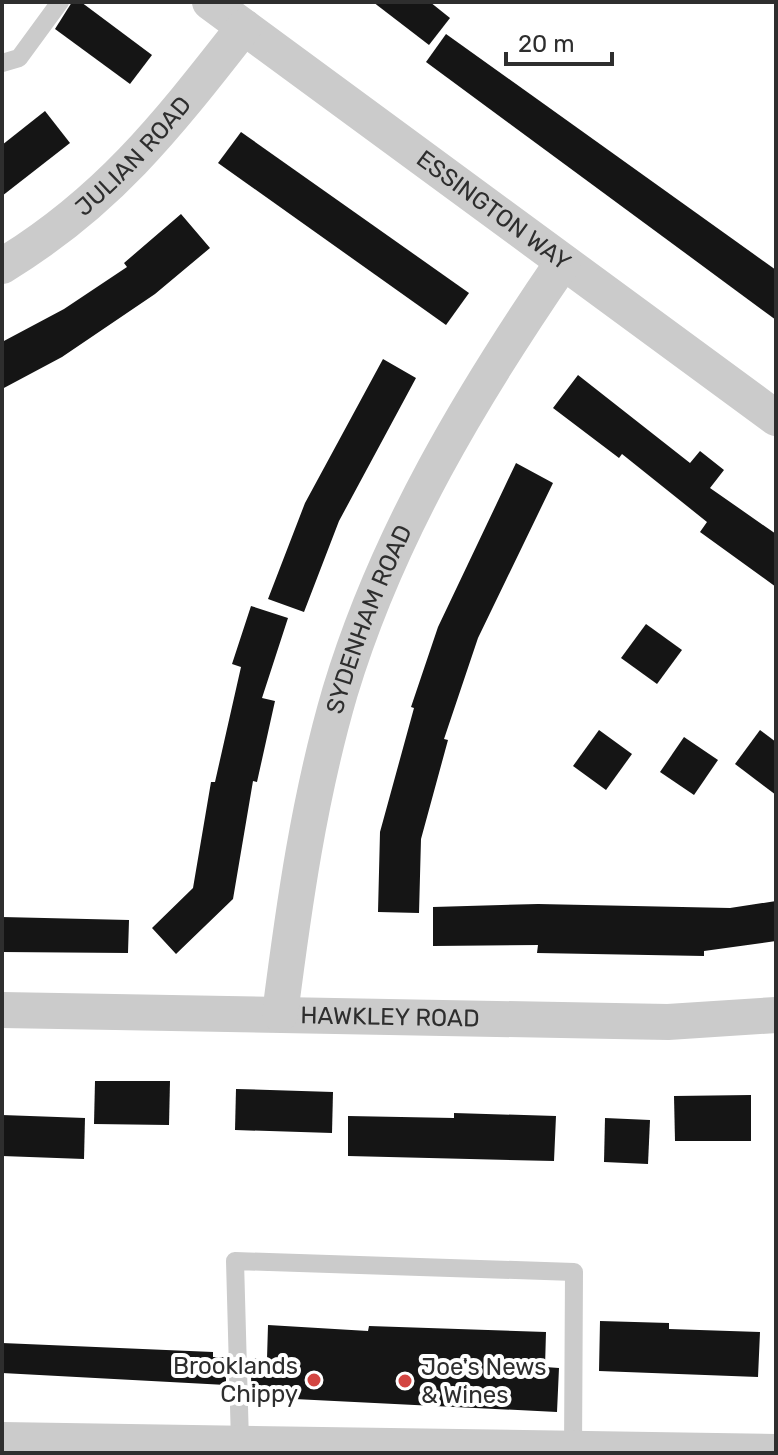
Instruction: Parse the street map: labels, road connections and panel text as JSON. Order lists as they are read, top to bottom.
{
  "streets": {
    "street": [
      "JULIAN ROAD",
      "ESSINGTON WAY",
      "SYDENHAM ROAD",
      "HAWKLEY ROAD"
    ]
  },
  "crossings": [
    ["JULIAN ROAD", "ESSINGTON WAY"],
    ["ESSINGTON WAY", "SYDENHAM ROAD"],
    ["SYDENHAM ROAD", "HAWKLEY ROAD"]
  ],
  "places": ["Brooklands Chippy", "Joe's News & Wines"],
  "scale_bar": "20 m"
}
